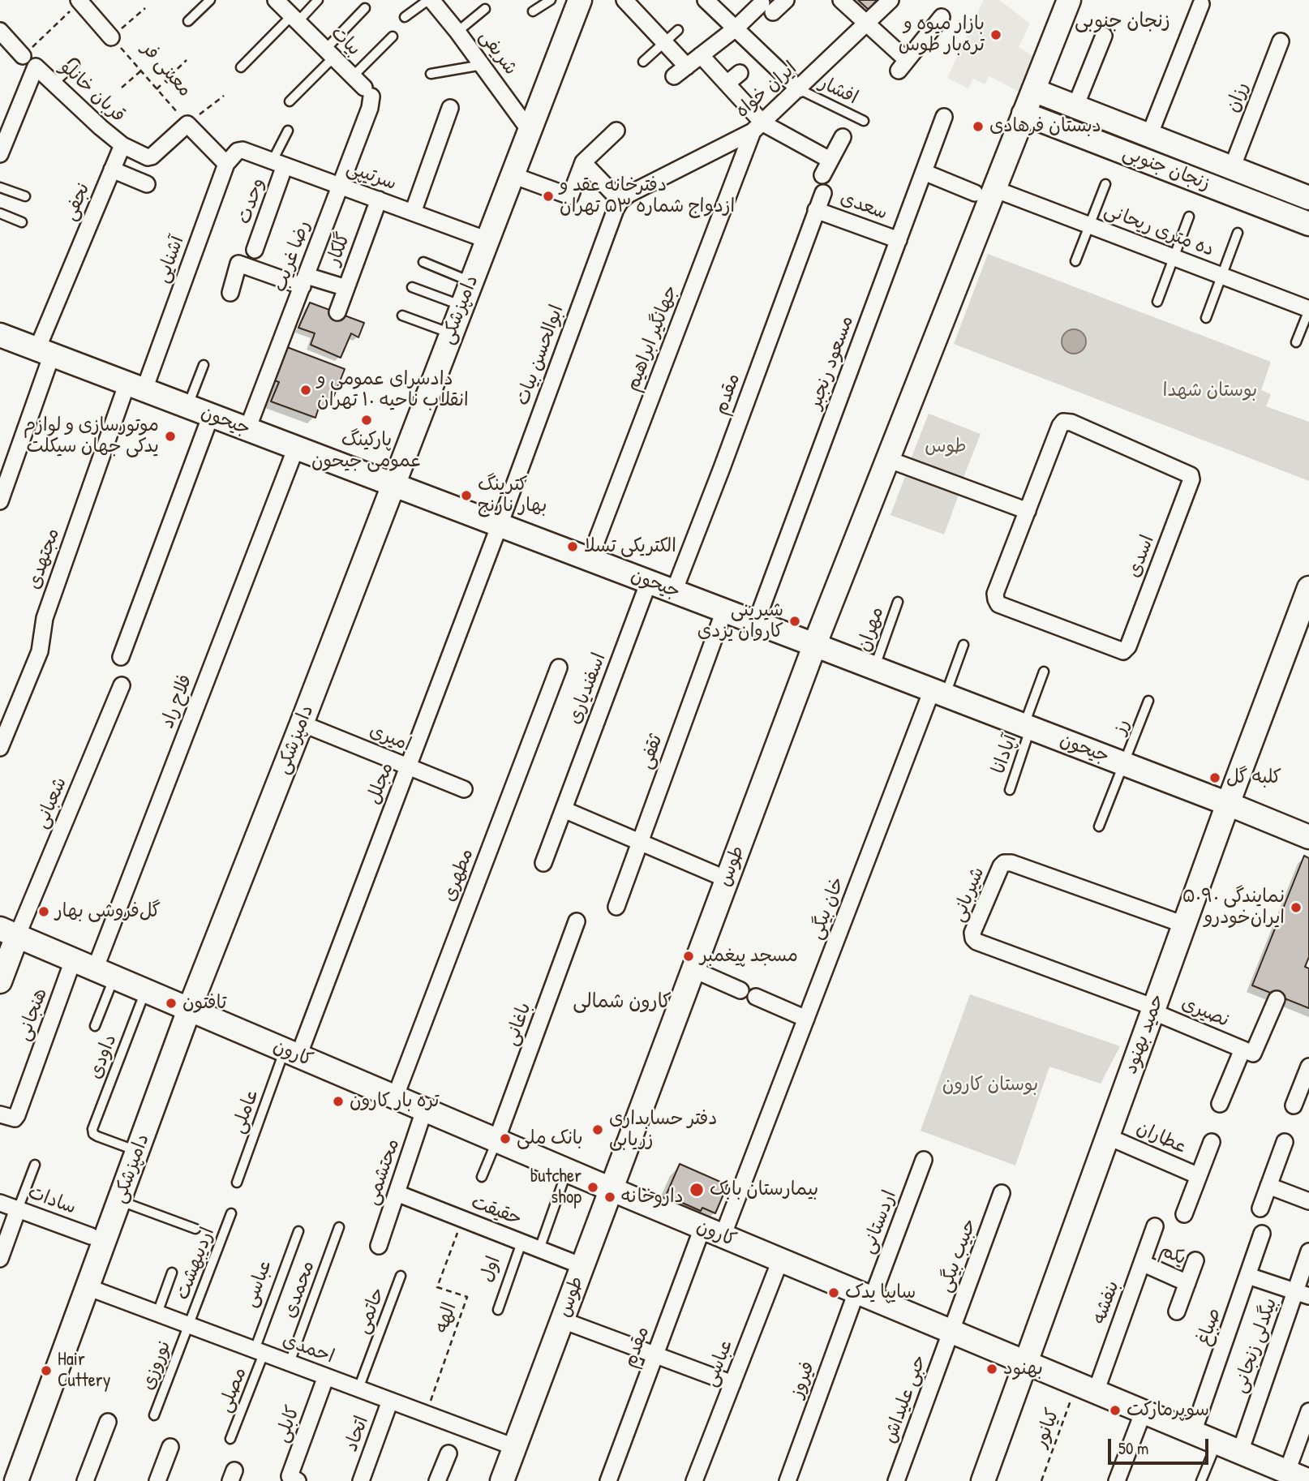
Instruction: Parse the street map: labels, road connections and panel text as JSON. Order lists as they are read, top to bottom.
{
  "streets": {
    "main road": [
      "زنجان جنوبی",
      "دامپزشکی",
      "جیحون",
      "طوس",
      "حمید بهنود",
      "کارون"
    ],
    "street": [
      "بیات",
      "شریفی",
      "معینی فر",
      "ایران خواه",
      "قربان خانلو",
      "رزان",
      "سرتیپی",
      "وحدت",
      "نجفی",
      "سعدی",
      "ده متری ریحانی",
      "گلکار",
      "رضا غریب",
      "آشنایی",
      "جهانگیر ابراهیم",
      "ابوالحسن بیات",
      "مسعود رنجبر",
      "مقدم",
      "اسدی",
      "مجتهدی",
      "اسفندیاری",
      "فلاح راد",
      "امیری",
      "ثقفی",
      "مجلل",
      "شعبانی",
      "مطهری",
      "شیربانی",
      "خان بیگی",
      "نصیری",
      "هنجانی",
      "باغانی",
      "عطاران",
      "محتشمی",
      "سادات",
      "حقیقت",
      "اردستانی",
      "یکم",
      "حبیب بیگی",
      "عباسی",
      "بنفشه",
      "صباغ",
      "بیگدلی زنجانی",
      "احمدی",
      "فیروز",
      "حبی علیداش",
      "کابلی",
      "اتحاد"
    ],
    "lane": [
      "افشار",
      "مهران",
      "رز",
      "آپادانا",
      "داودی",
      "عاملی",
      "اردیبهشت",
      "اول",
      "محمدی",
      "حاتمی",
      "نوروزی",
      "مصلی"
    ],
    "path": ["الهه", "کیانور"]
  },
  "crossings": [
    ["بیات", "رضا غریب"],
    ["شریفی", "دامپزشکی"],
    ["معینی فر", "سرتیپی"],
    ["معینی فر", "آشنایی"],
    ["ایران خواه", "افشار"],
    ["ایران خواه", "جهانگیر ابراهیم"],
    ["ایران خواه", "ابوالحسن بیات"],
    ["قربان خانلو", "نجفی"],
    ["رزان", "زنجان جنوبی"],
    ["زنجان جنوبی", "طوس"],
    ["سرتیپی", "وحدت"],
    ["سرتیپی", "گلکار"],
    ["سرتیپی", "رضا غریب"],
    ["سرتیپی", "آشنایی"],
    ["سرتیپی", "دامپزشکی"],
    ["نجفی", "جیحون"],
    ["سعدی", "مسعود رنجبر"],
    ["سعدی", "مقدم"],
    ["ده متری ریحانی", "مسعود رنجبر"],
    ["ده متری ریحانی", "طوس"],
    ["رضا غریب", "جیحون"],
    ["آشنایی", "جیحون"],
    ["آشنایی", "مجتهدی"],
    ["دامپزشکی", "جیحون"],
    ["دامپزشکی", "امیری"],
    ["دامپزشکی", "کارون"],
    ["دامپزشکی", "داودی"],
    ["دامپزشکی", "سادات"],
    ["دامپزشکی", "احمدی"],
    ["جهانگیر ابراهیم", "جیحون"],
    ["ابوالحسن بیات", "جیحون"],
    ["ابوالحسن بیات", "مجلل"],
    ["مسعود رنجبر", "جیحون"],
    ["مقدم", "جیحون"],
    ["مقدم", "خان بیگی"],
    ["مقدم", "کارون"],
    ["جیحون", "مجتهدی"],
    ["جیحون", "مهران"],
    ["جیحون", "اسفندیاری"],
    ["جیحون", "فلاح راد"],
    ["جیحون", "رز"],
    ["جیحون", "ثقفی"],
    ["جیحون", "آپادانا"],
    ["جیحون", "مجلل"],
    ["جیحون", "طوس"],
    ["جیحون", "خان بیگی"],
    ["جیحون", "حمید بهنود"],
    ["فلاح راد", "کارون"],
    ["امیری", "مجلل"],
    ["مجلل", "کارون"],
    ["مجلل", "عاملی"],
    ["شعبانی", "کارون"],
    ["طوس", "کارون"],
    ["طوس", "حقیقت"],
    ["طوس", "احمدی"],
    ["مطهری", "کارون"],
    ["شیربانی", "نصیری"],
    ["شیربانی", "حمید بهنود"],
    ["خان بیگی", "کارون"],
    ["نصیری", "حمید بهنود"],
    ["هنجانی", "کارون"],
    ["باغانی", "کارون"],
    ["حمید بهنود", "کارون"],
    ["حمید بهنود", "عطاران"],
    ["کارون", "داودی"],
    ["کارون", "عاملی"],
    ["کارون", "محتشمی"],
    ["کارون", "اردستانی"],
    ["کارون", "حبیب بیگی"],
    ["کارون", "عباسی"],
    ["کارون", "بنفشه"],
    ["کارون", "صباغ"],
    ["کارون", "بیگدلی زنجانی"],
    ["کارون", "فیروز"],
    ["کارون", "حبی علیداش"],
    ["کارون", "کیانور"],
    ["محتشمی", "حقیقت"],
    ["حقیقت", "اول"],
    ["حقیقت", "الهه"],
    ["اردستانی", "فیروز"],
    ["یکم", "بنفشه"],
    ["حبیب بیگی", "حبی علیداش"],
    ["اردیبهشت", "احمدی"],
    ["اردیبهشت", "نوروزی"],
    ["عباسی", "احمدی"],
    ["عباسی", "مصلی"],
    ["محمدی", "احمدی"],
    ["بنفشه", "کیانور"],
    ["حاتمی", "احمدی"],
    ["الهه", "احمدی"],
    ["احمدی", "نوروزی"],
    ["احمدی", "مصلی"],
    ["احمدی", "کابلی"],
    ["احمدی", "اتحاد"]
  ],
  "districts": ["زنجان جنوبی", "کارون شمالی"],
  "parks": ["بوستان شهدا", "طوس", "بوستان کارون"],
  "places": [
    "بازار میوه و تره‌بار طوس",
    "دبستان فرهادی",
    "دفترخانه عقد و ازدواج شماره ۵۳ تهران",
    "دادسرای عمومی و انقلاب ناحیه ۱۰ تهران",
    "پارکینگ عمومی جیحون",
    "موتورسازی و لوازم یدکی جهان سیکلت",
    "کترینگ بهار نارنج",
    "الکتریکی تسلا",
    "شیرینی کاروان یزدی",
    "کلبه گل",
    "نمایندگی ۵۰۹۰ ایران‌خودرو",
    "گل‌فروشی بهار",
    "مسجد پیغمبر",
    "تافتون",
    "تره بار کارون",
    "دفتر حسابداری زریابی",
    "بانک ملی",
    "butcher shop",
    "بیمارستان بابک",
    "داروخانه",
    "سایپا یدک",
    "بهنود",
    "Hair Cuttery",
    "سوپرمارکت"
  ],
  "scale_bar": "50 m"
}
